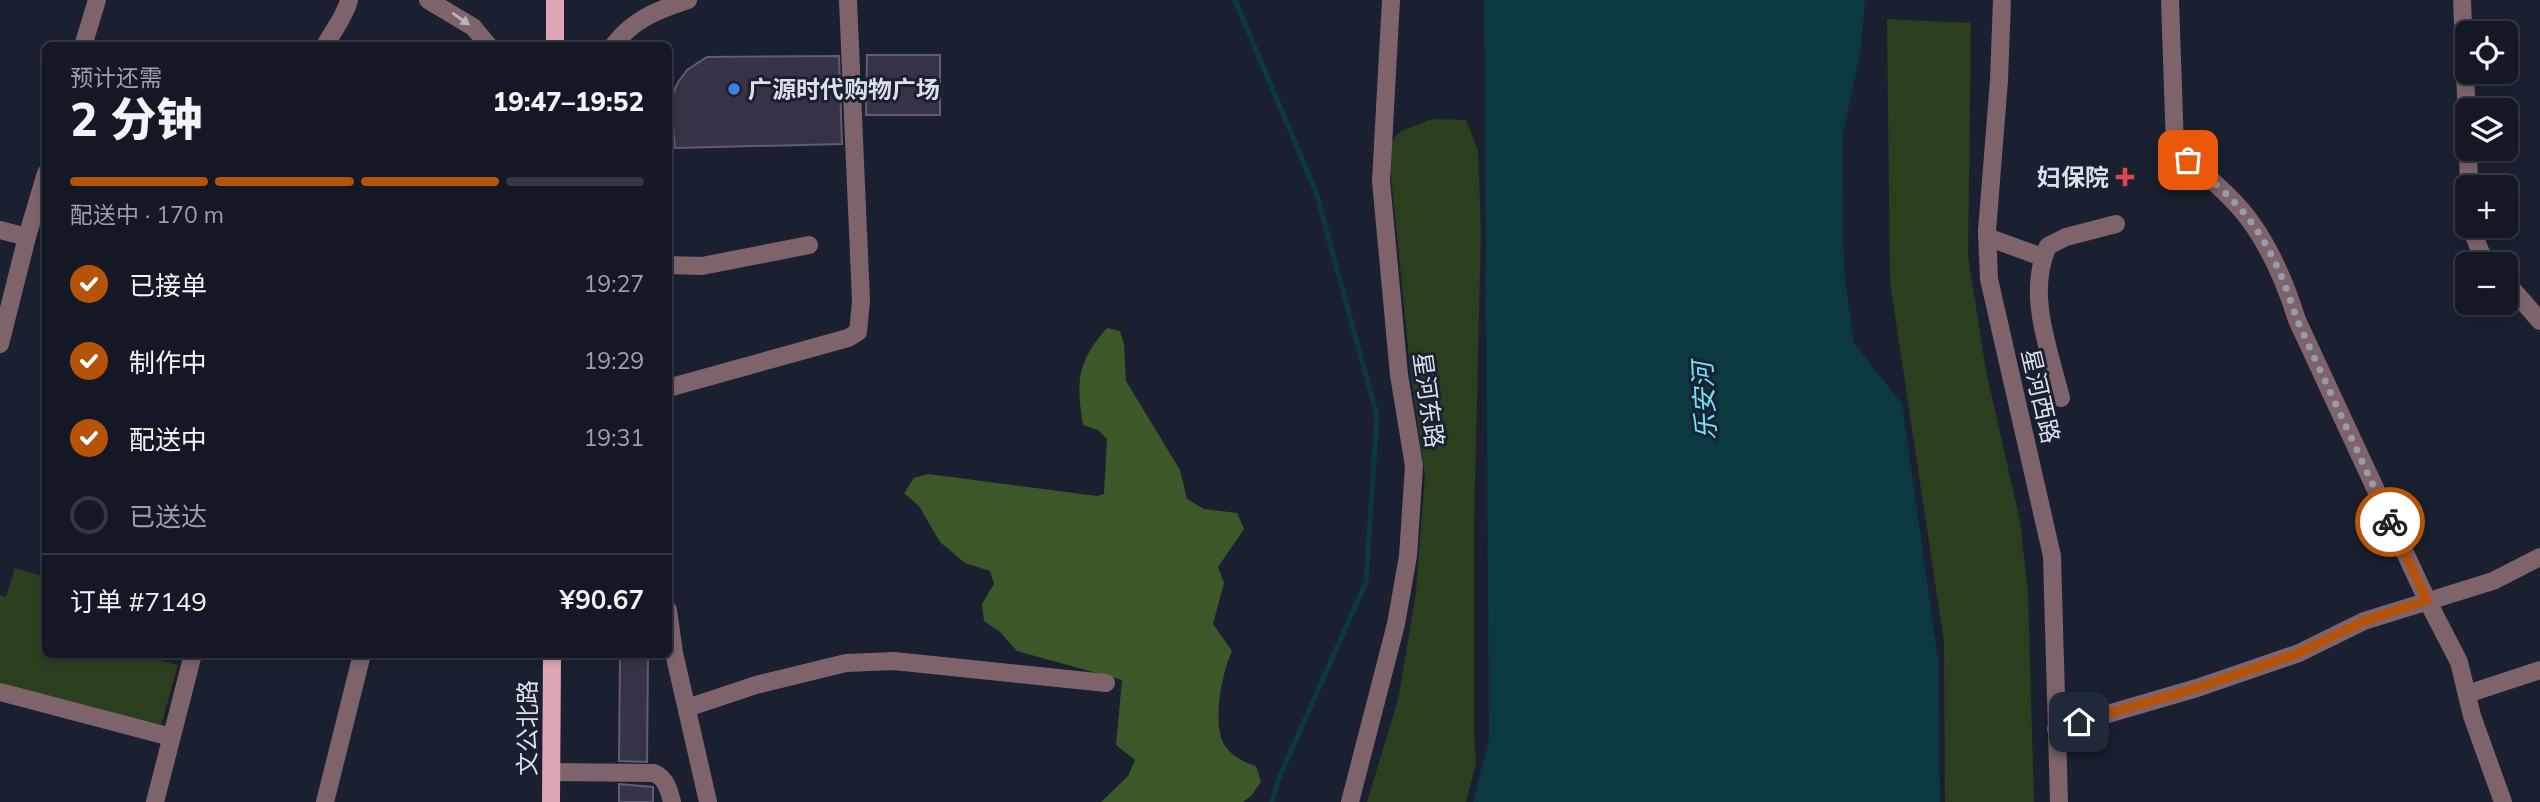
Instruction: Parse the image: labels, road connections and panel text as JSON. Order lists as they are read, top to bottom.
{
  "streets": {
    "main road": ["文公北路"],
    "street": ["星河西路", "星河东路"]
  },
  "water": ["乐安河"],
  "places": {
    "other": ["广源时代购物广场"],
    "health": ["妇保院"]
  },
  "page": {
    "map_buttons": ["+", "−"],
    "heading": ["2 分钟", "预计还需", "19:47–19:52"],
    "panel": ["订单 #7149", "¥90.67"],
    "bar": "配送中 · 170 m",
    "list": [
      ["已接单", "19:27"],
      ["制作中", "19:29"],
      ["配送中", "19:31"],
      "已送达"
    ]
  }
}
